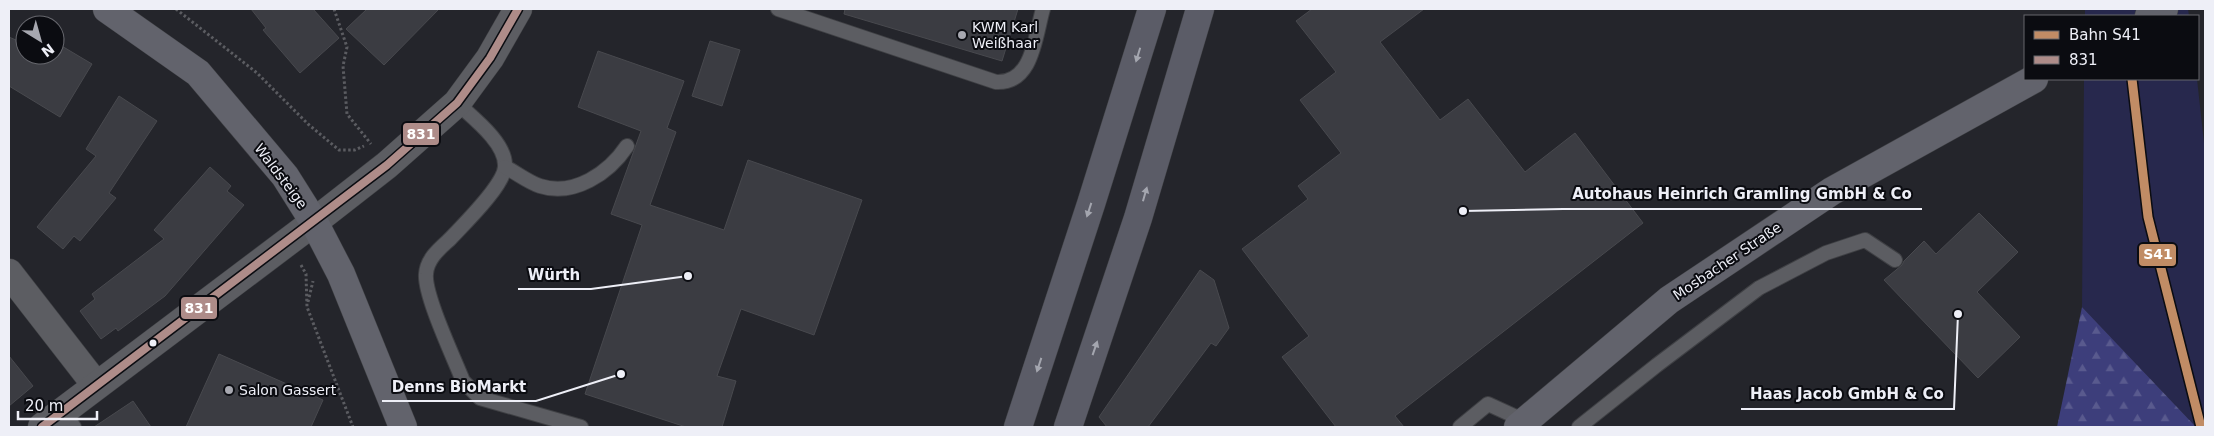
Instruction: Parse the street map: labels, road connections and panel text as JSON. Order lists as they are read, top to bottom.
{
  "streets": {
    "street": ["Waldsteige", "Mosbacher Straße"]
  },
  "places": [
    "KWM Karl Weißhaar",
    "Autohaus Heinrich Gramling GmbH & Co",
    "Würth",
    "Haas Jacob GmbH & Co",
    "Denns BioMarkt",
    "Salon Gassert"
  ],
  "lines": ["transit line 831", "rail line S41"],
  "legend": ["Bahn S41", "831"],
  "scale_bar": "20 m",
  "north": "bottom right"
}
